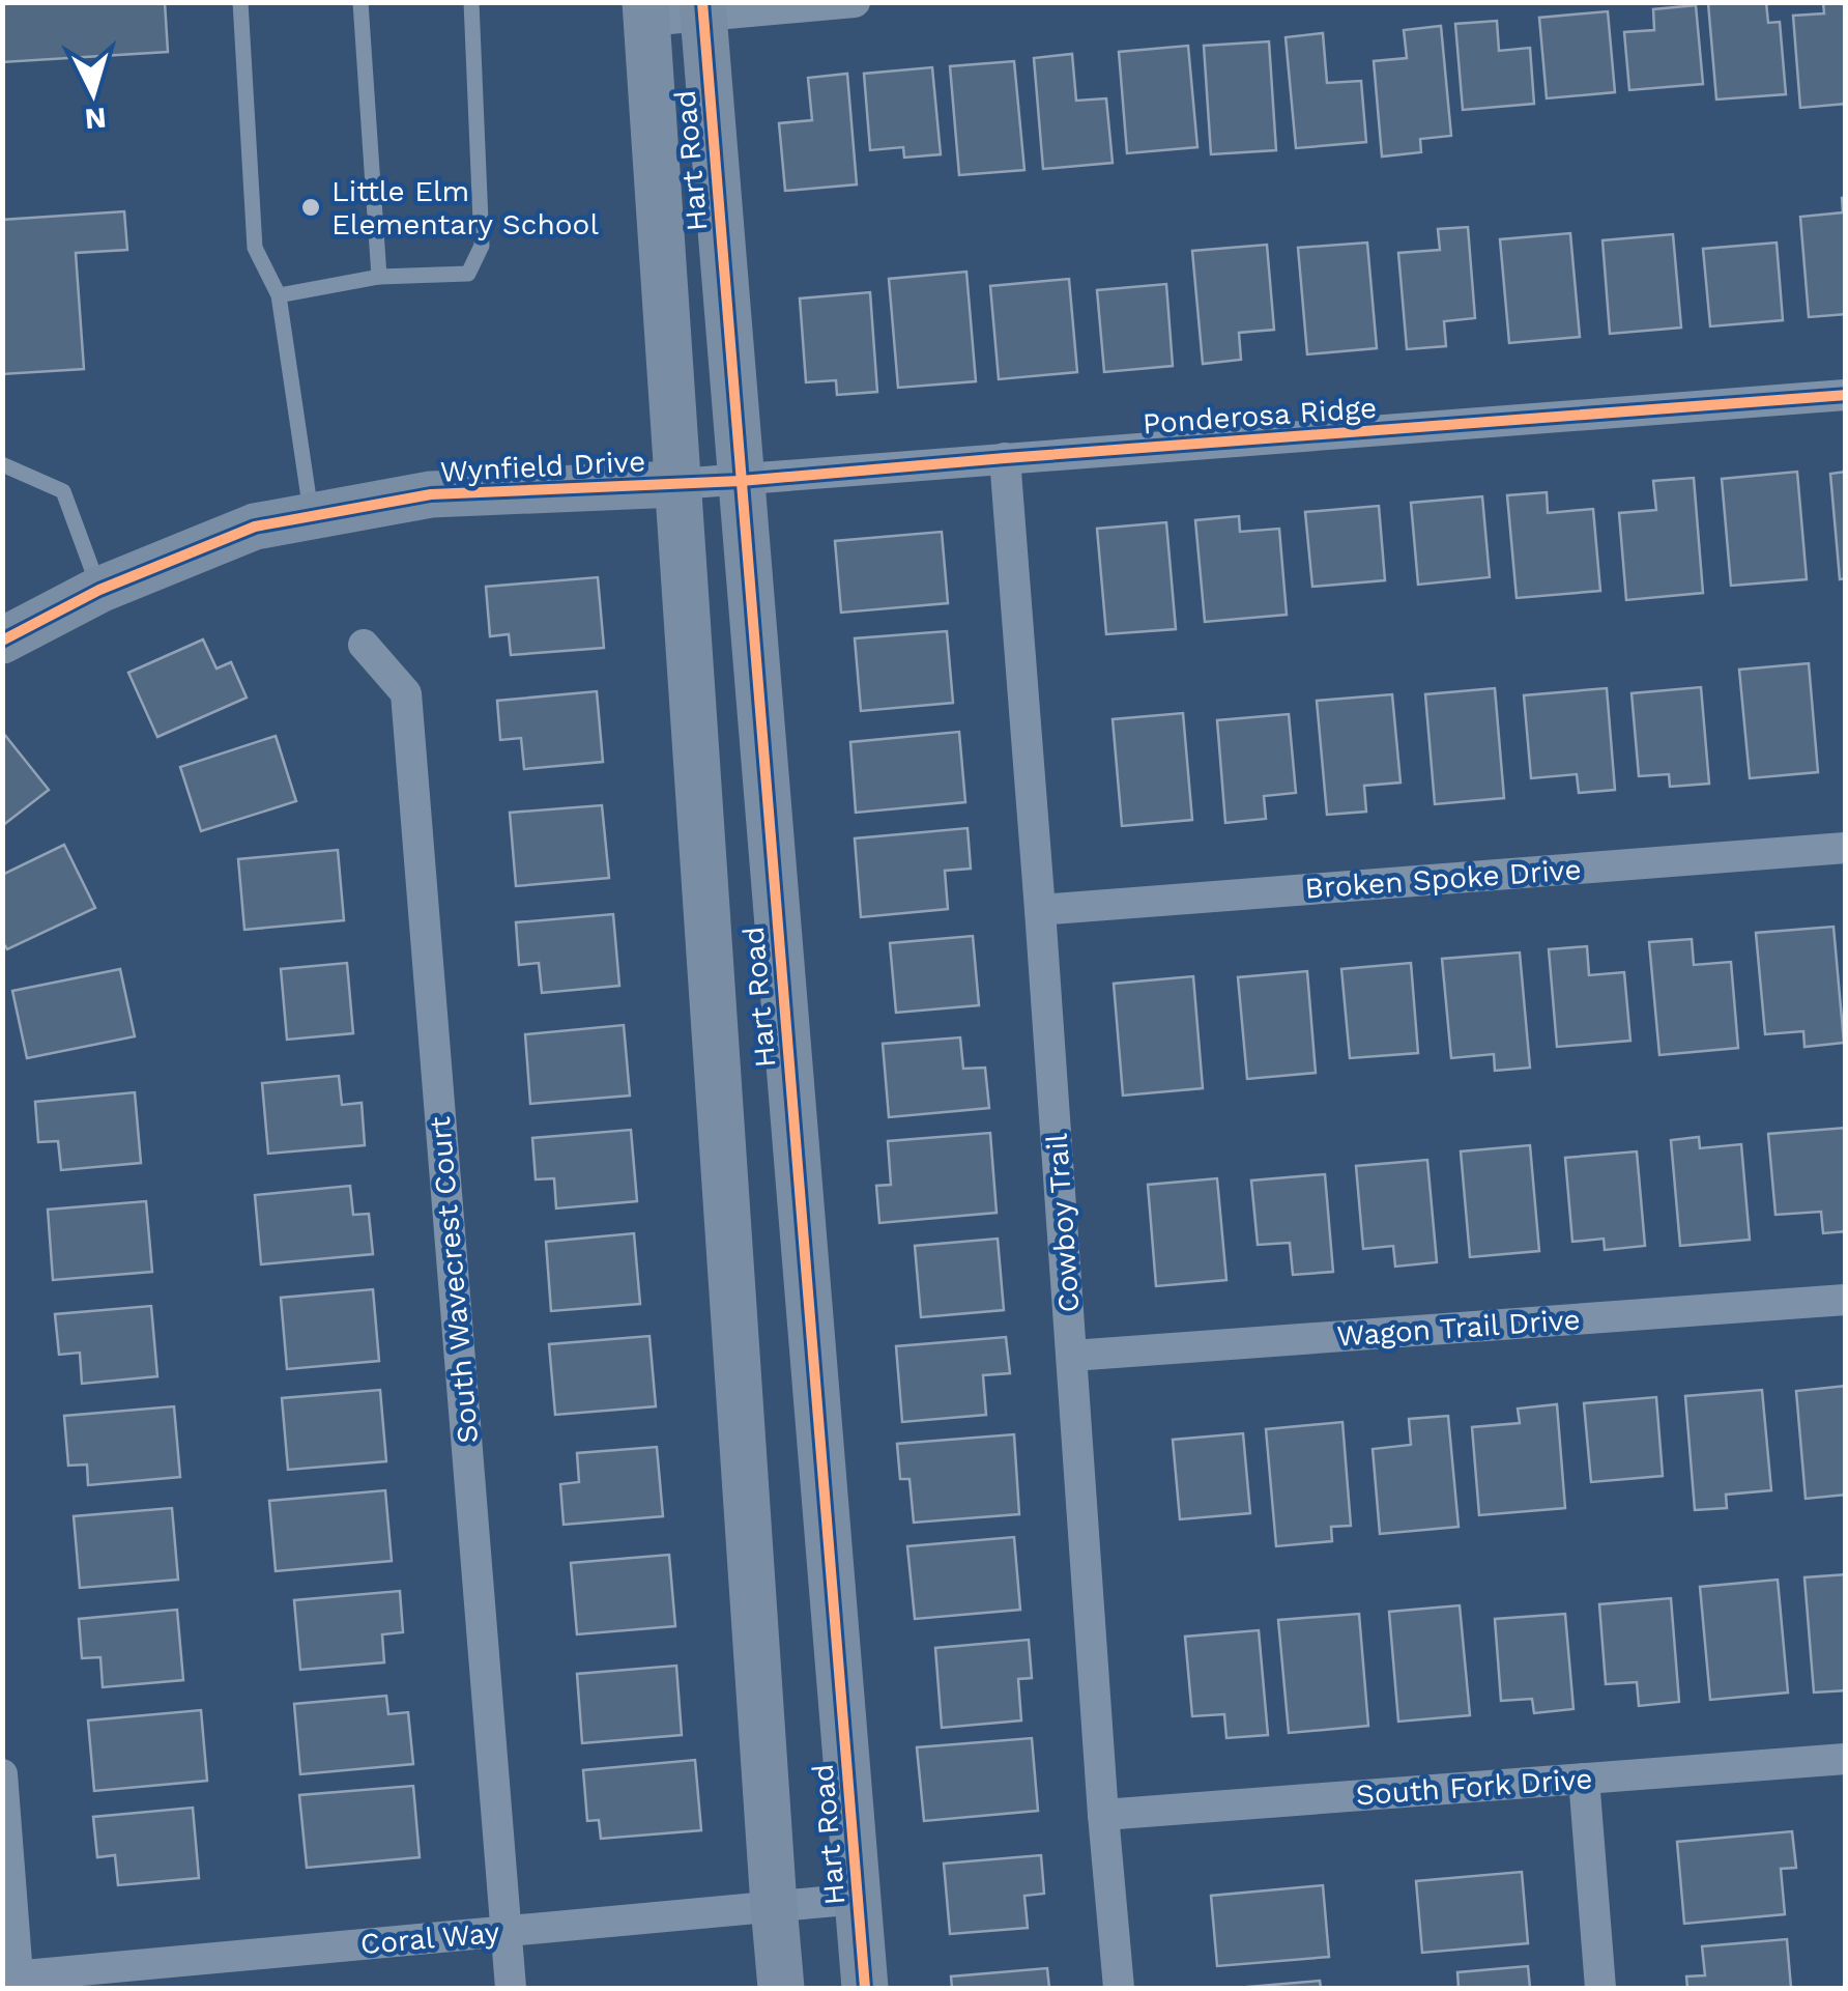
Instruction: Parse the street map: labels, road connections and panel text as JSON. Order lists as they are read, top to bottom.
{
  "streets": {
    "street": [
      "Hart Road",
      "Ponderosa Ridge",
      "Wynfield Drive",
      "Broken Spoke Drive",
      "Cowboy Trail",
      "South Wavecrest Court",
      "Wagon Trail Drive",
      "South Fork Drive",
      "Coral Way"
    ]
  },
  "crossings": [
    ["Hart Road", "Ponderosa Ridge"],
    ["Hart Road", "Wynfield Drive"],
    ["Hart Road", "Coral Way"],
    ["Ponderosa Ridge", "Wynfield Drive"],
    ["Ponderosa Ridge", "Cowboy Trail"],
    ["Broken Spoke Drive", "Cowboy Trail"],
    ["Cowboy Trail", "Wagon Trail Drive"],
    ["Cowboy Trail", "South Fork Drive"],
    ["South Wavecrest Court", "Coral Way"]
  ],
  "places": ["Little Elm Elementary School"],
  "north": "bottom"
}
